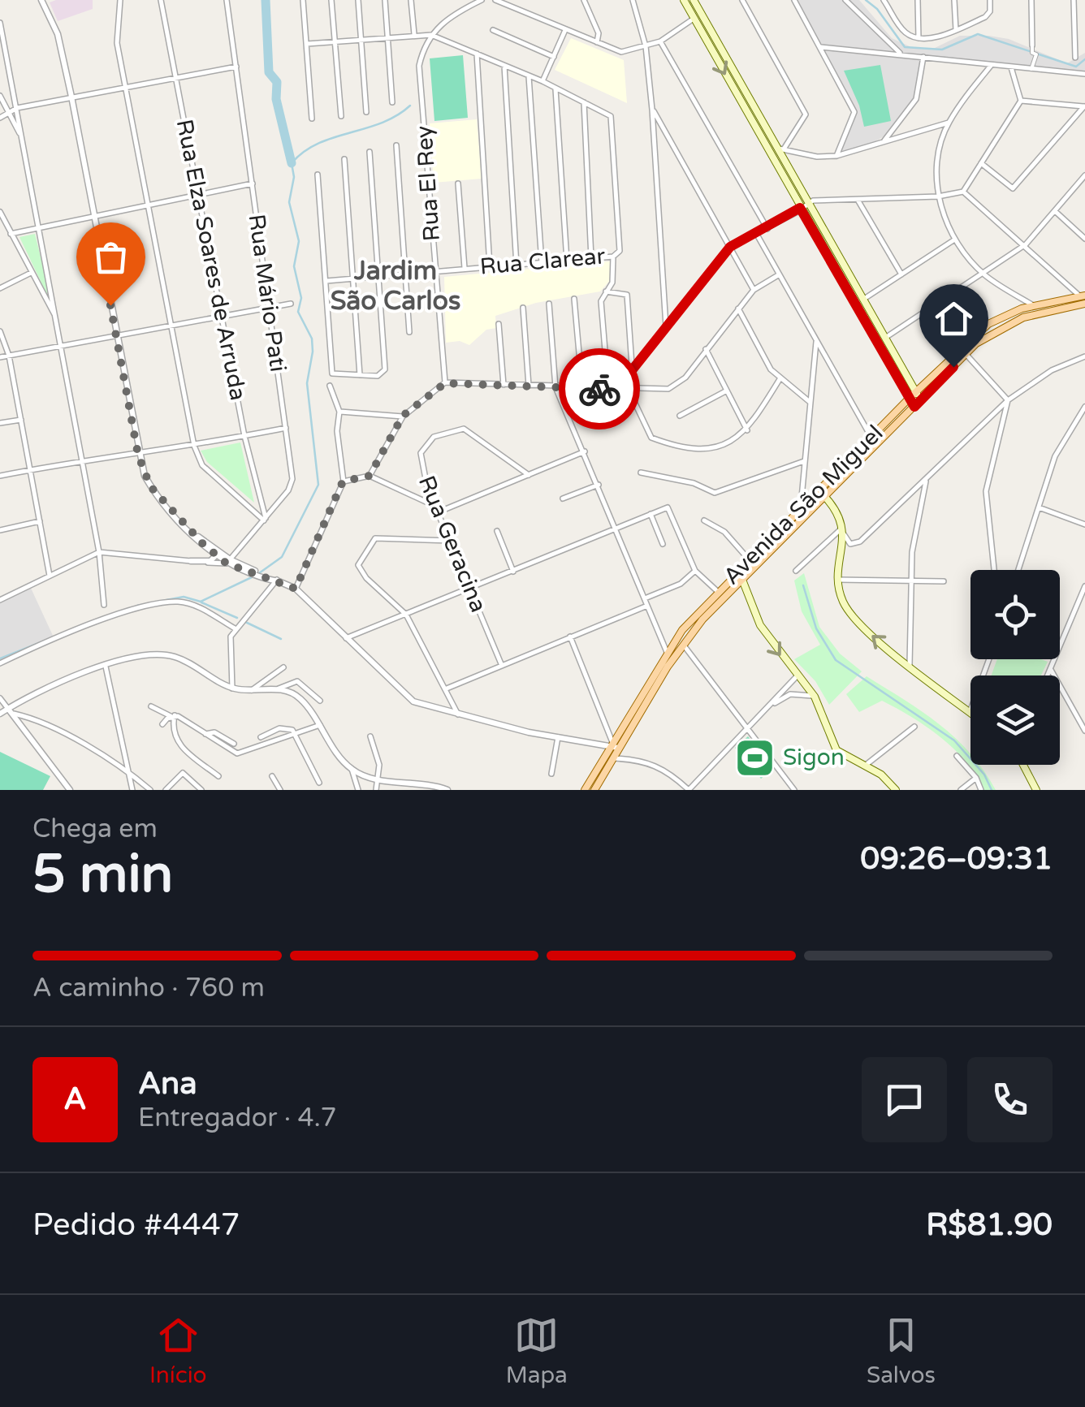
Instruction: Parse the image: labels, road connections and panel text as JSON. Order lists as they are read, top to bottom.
{
  "streets": {
    "main road": ["Avenida São Miguel"],
    "street": [
      "Rua El Rey",
      "Rua Elza Soares de Arruda",
      "Rua Clarear",
      "Rua Mário Pati",
      "Rua Geracina"
    ]
  },
  "crossings": [
    ["Rua El Rey", "Rua Clarear"],
    ["Rua Elza Soares de Arruda", "Rua Mário Pati"]
  ],
  "districts": ["Jardim São Carlos"],
  "places": {
    "sports": ["Sigon"]
  },
  "page": {
    "heading": ["5 min", "Chega em", "09:26–09:31"],
    "panel": [
      "Ana",
      "Entregador · 4.7",
      "Pedido #4447",
      "R$81.90"
    ],
    "bar": "A caminho · 760 m",
    "round": "A",
    "tabs": ["Início", "Mapa", "Salvos"]
  }
}
